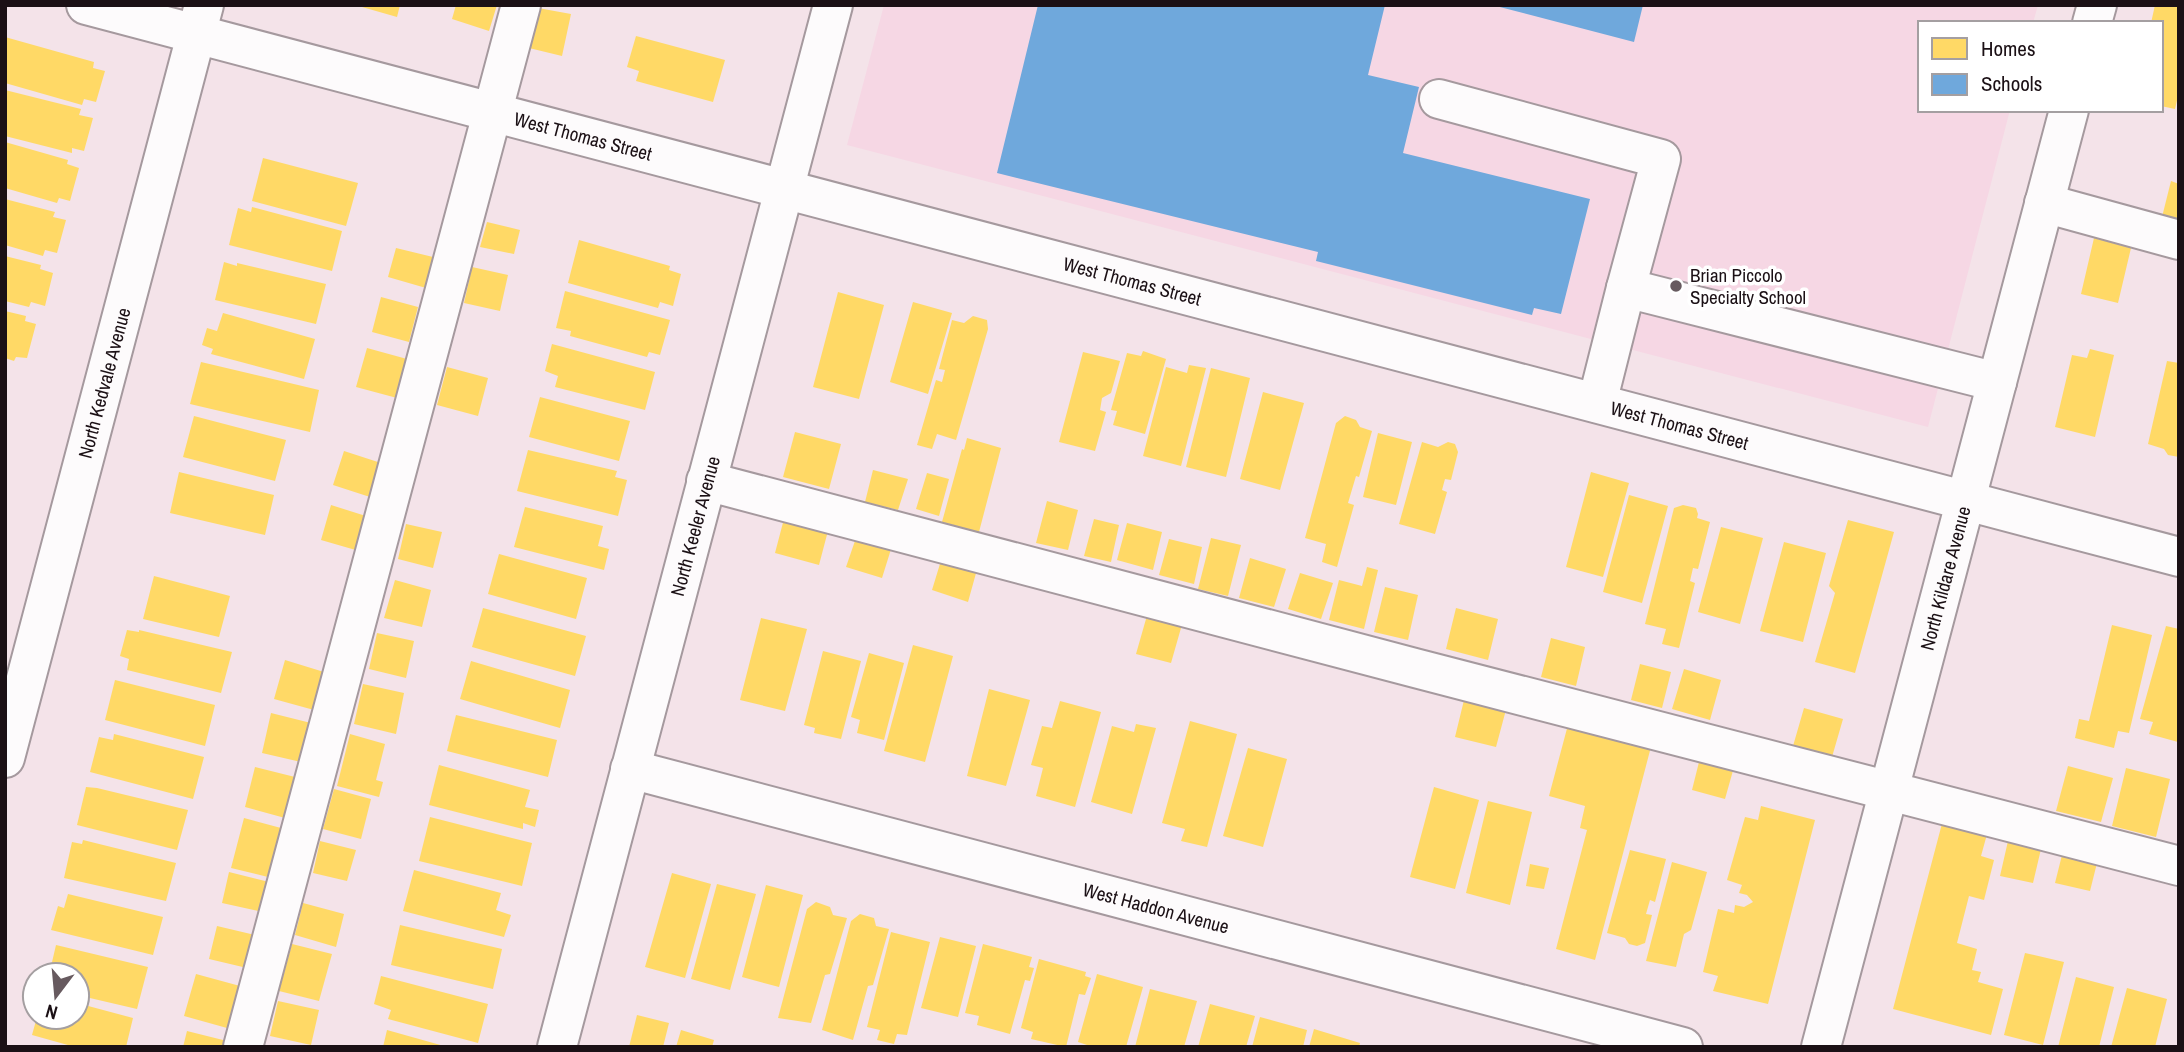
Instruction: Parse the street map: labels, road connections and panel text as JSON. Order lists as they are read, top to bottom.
{
  "streets": {
    "street": [
      "West Thomas Street",
      "North Kedvale Avenue",
      "North Keeler Avenue",
      "North Kildare Avenue",
      "West Haddon Avenue"
    ]
  },
  "crossings": [
    ["West Thomas Street", "North Kedvale Avenue"],
    ["West Thomas Street", "North Keeler Avenue"],
    ["West Thomas Street", "North Kildare Avenue"],
    ["North Keeler Avenue", "West Haddon Avenue"]
  ],
  "places": ["Brian Piccolo Specialty School"],
  "legend": ["Homes", "Schools"],
  "north": "bottom"
}
